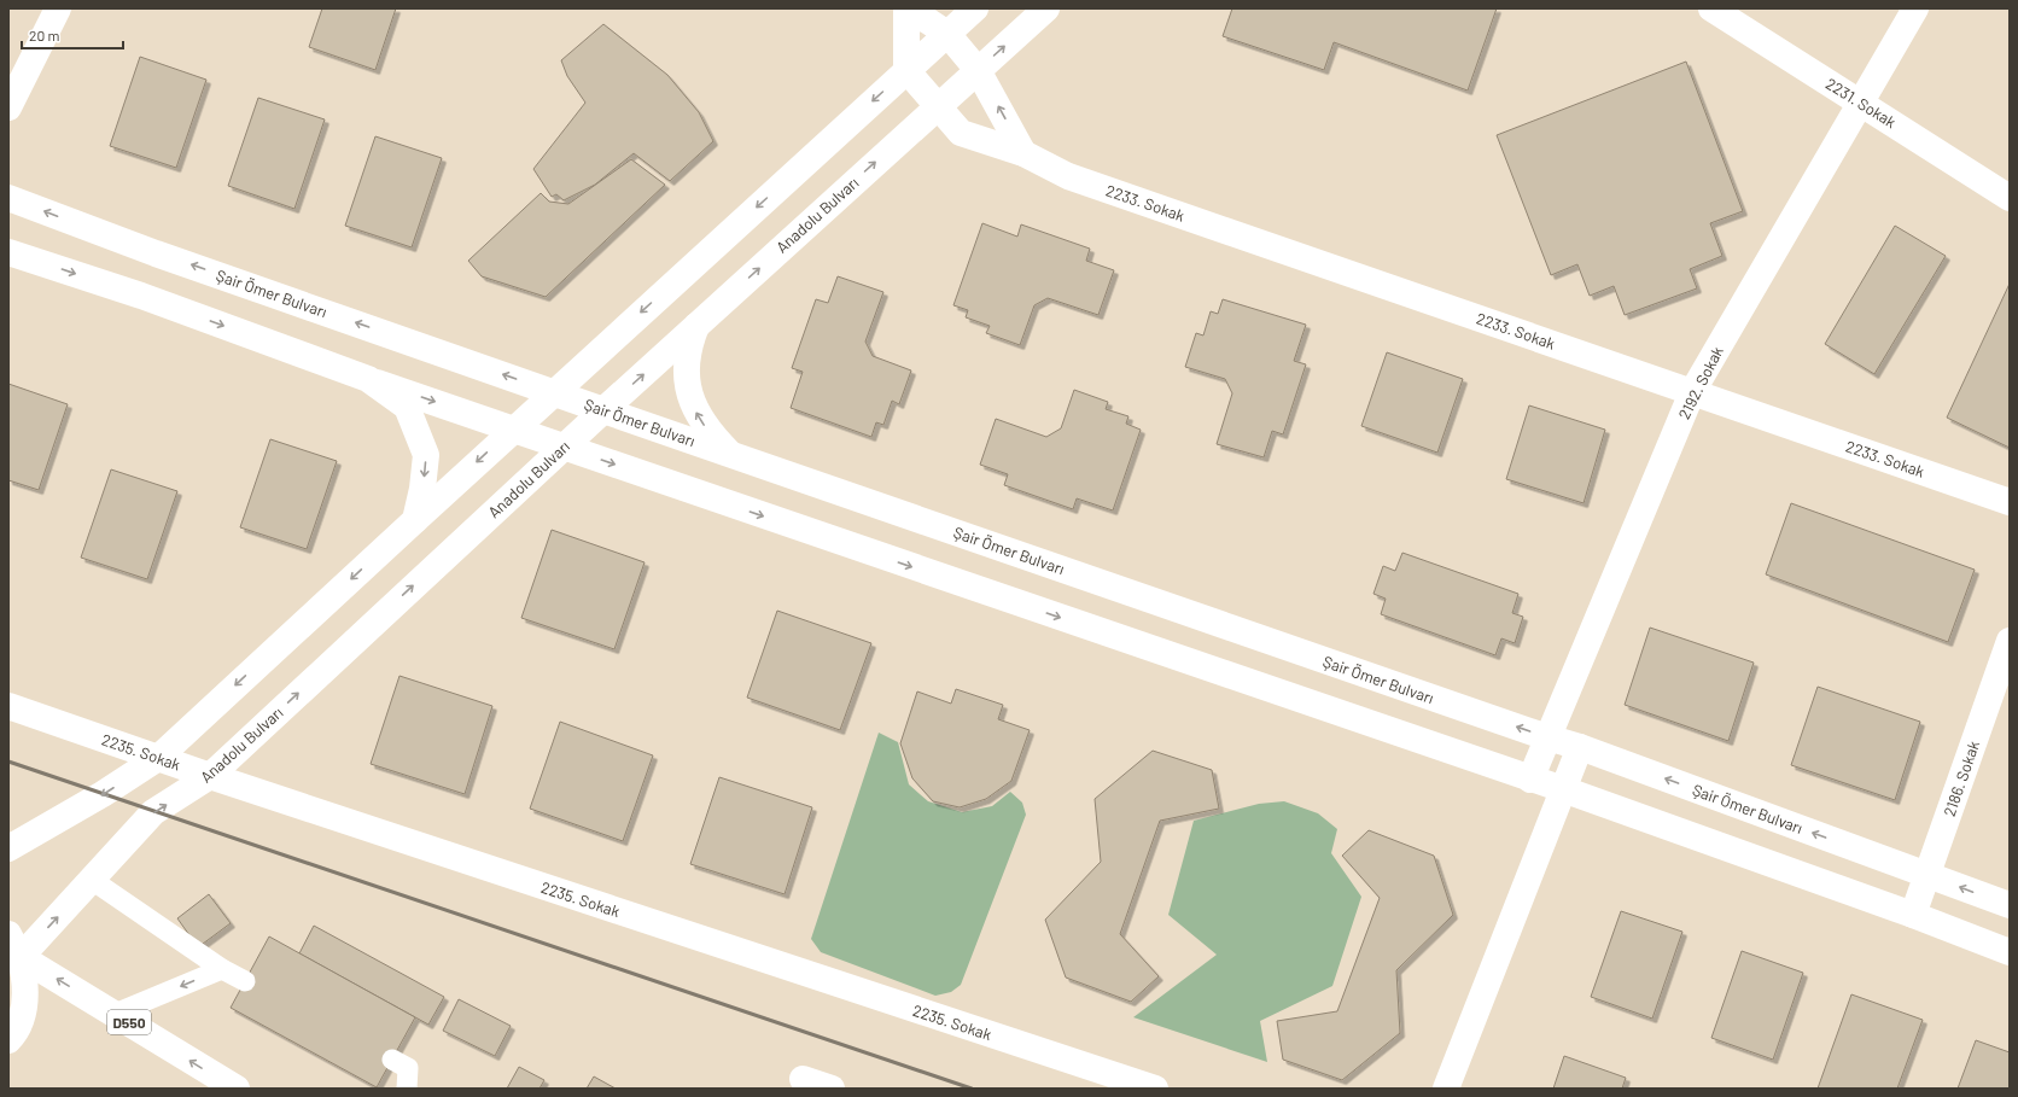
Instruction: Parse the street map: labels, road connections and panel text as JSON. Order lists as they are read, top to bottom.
{
  "streets": {
    "main road": [
      "2231. Sokak",
      "2233. Sokak",
      "Anadolu Bulvarı",
      "Şair Ömer Bulvarı",
      "2192. Sokak",
      "2235. Sokak",
      "2186. Sokak",
      "D550"
    ]
  },
  "crossings": [
    ["2231. Sokak", "2192. Sokak"],
    ["2233. Sokak", "Anadolu Bulvarı"],
    ["2233. Sokak", "2192. Sokak"],
    ["Anadolu Bulvarı", "Şair Ömer Bulvarı"],
    ["Anadolu Bulvarı", "2235. Sokak"],
    ["Anadolu Bulvarı", "D550"],
    ["Şair Ömer Bulvarı", "2192. Sokak"],
    ["Şair Ömer Bulvarı", "2186. Sokak"]
  ],
  "scale_bar": "20 m"
}
